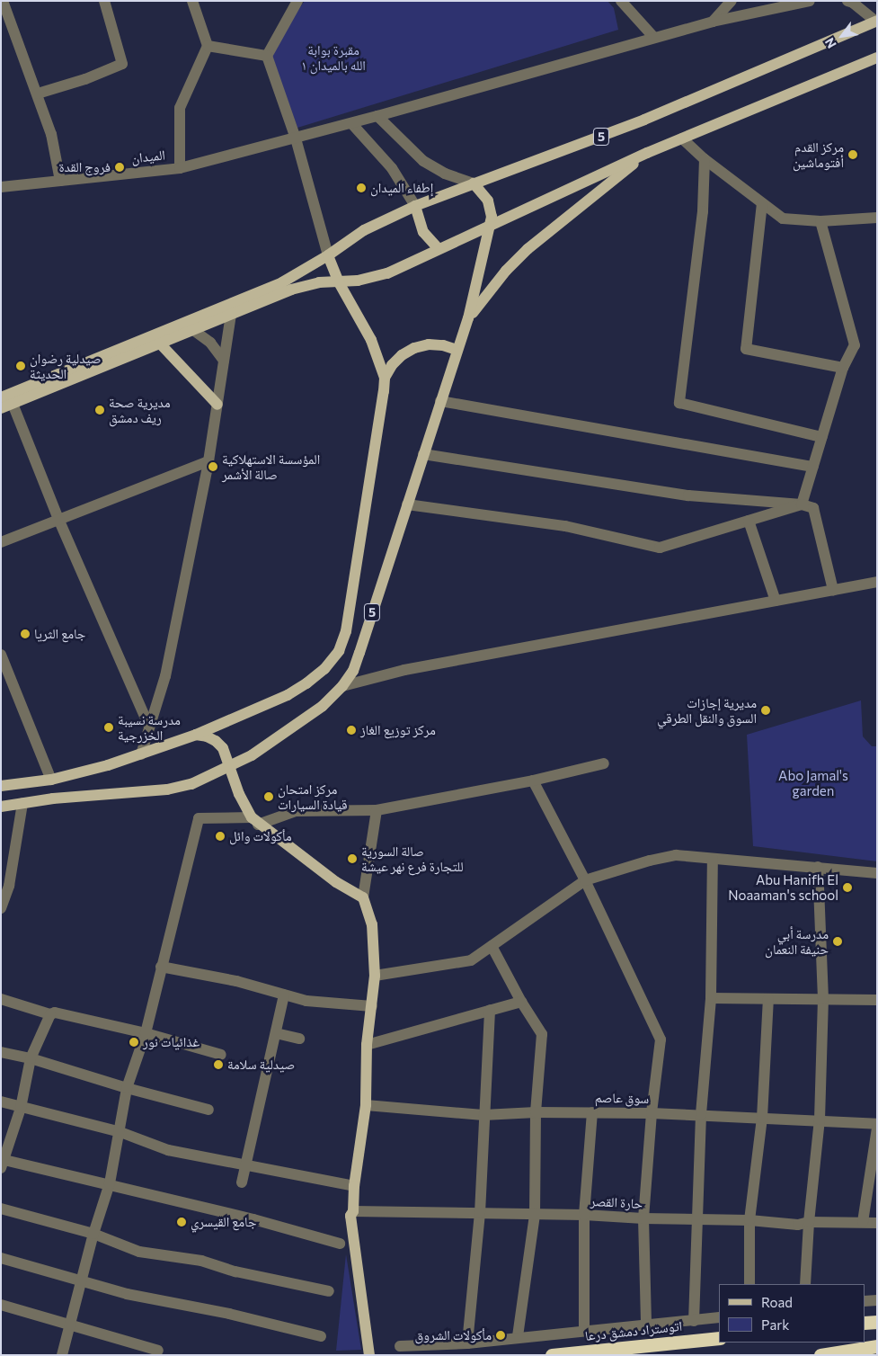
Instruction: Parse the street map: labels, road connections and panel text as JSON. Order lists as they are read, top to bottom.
{
  "streets": {
    "highway": ["اتوستراد دمشق درعا"],
    "main road": ["5"],
    "street": ["الميدان", "سوق عاصم", "حارة القصر"]
  },
  "parks": ["مقبرة بوابة الله بالميدان ١", "Abo Jamal's garden"],
  "places": [
    "مركز القدم أفتوماشين",
    "فروج القدة",
    "إطفاء الميدان",
    "صيدلية رضوان الحديثة",
    "مديرية صحة ريف دمشق",
    "المؤسسة الاستهلاكية صالة الأشمر",
    "جامع الثريا",
    "مديرية إجازات السوق والنقل الطرقي",
    "مدرسة نسيبة الخزرجية",
    "مركز توزيع الغاز",
    "مركز امتحان قيادة السيارات",
    "مأكولات وائل",
    "صالة السورية للتجارة فرع نهر عيشة",
    "Abu Hanifh El Noaaman's school",
    "مدرسة أبي حنيفة النعمان",
    "غذائيات نور",
    "صيدلية سلامة",
    "جامع القيسري",
    "مأكولات الشروق"
  ],
  "legend": ["Road", "Park"],
  "north": "bottom left"
}
